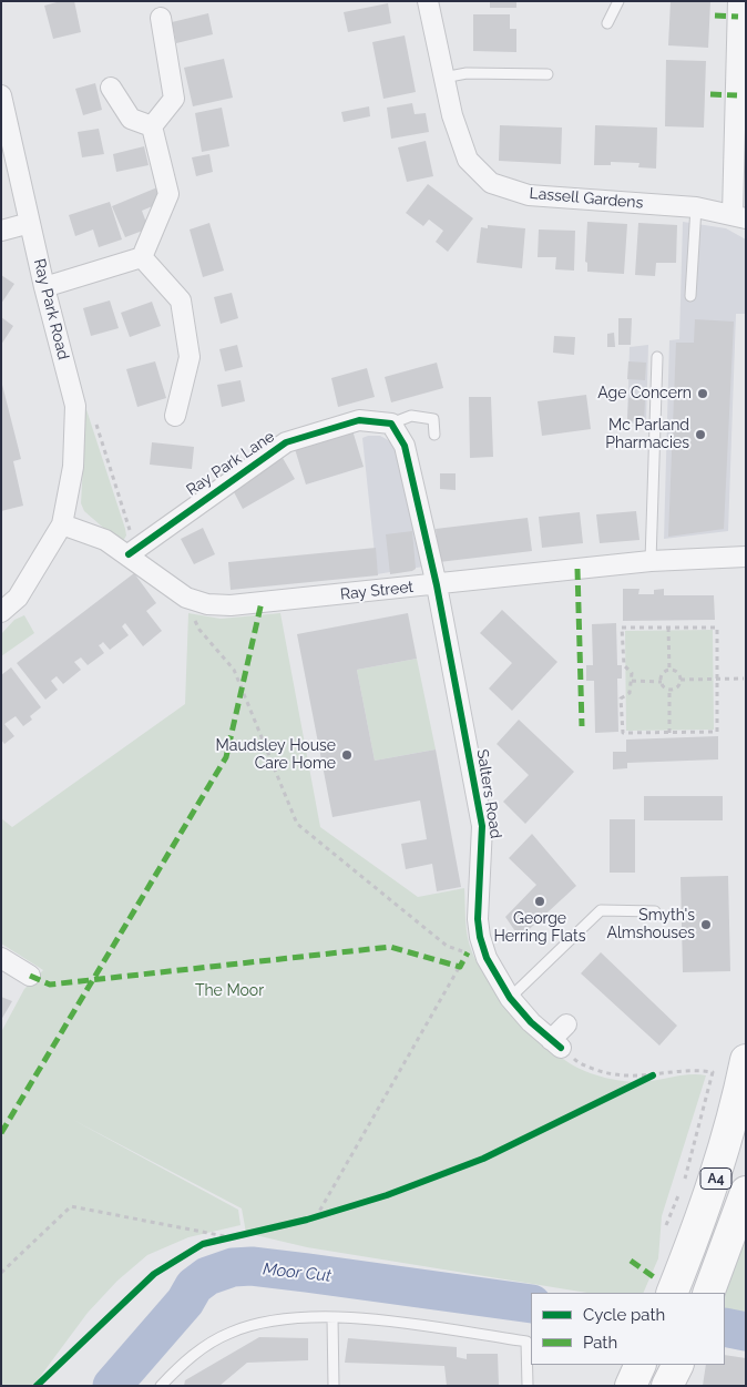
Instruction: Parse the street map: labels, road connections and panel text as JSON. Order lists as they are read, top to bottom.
{
  "streets": {
    "main road": ["A4"],
    "street": [
      "Lassell Gardens",
      "Ray Park Road",
      "Ray Park Lane",
      "Ray Street",
      "Salters Road"
    ]
  },
  "crossings": [
    ["Ray Park Road", "Ray Street"],
    ["Ray Park Lane", "Ray Street"],
    ["Ray Street", "Salters Road"]
  ],
  "water": ["Moor Cut"],
  "parks": ["The Moor"],
  "places": [
    "Age Concern",
    "Mc Parland Pharmacies",
    "Maudsley House Care Home",
    "George Herring Flats",
    "Smyth's Almshouses"
  ],
  "legend": ["Cycle path", "Path"]
}
